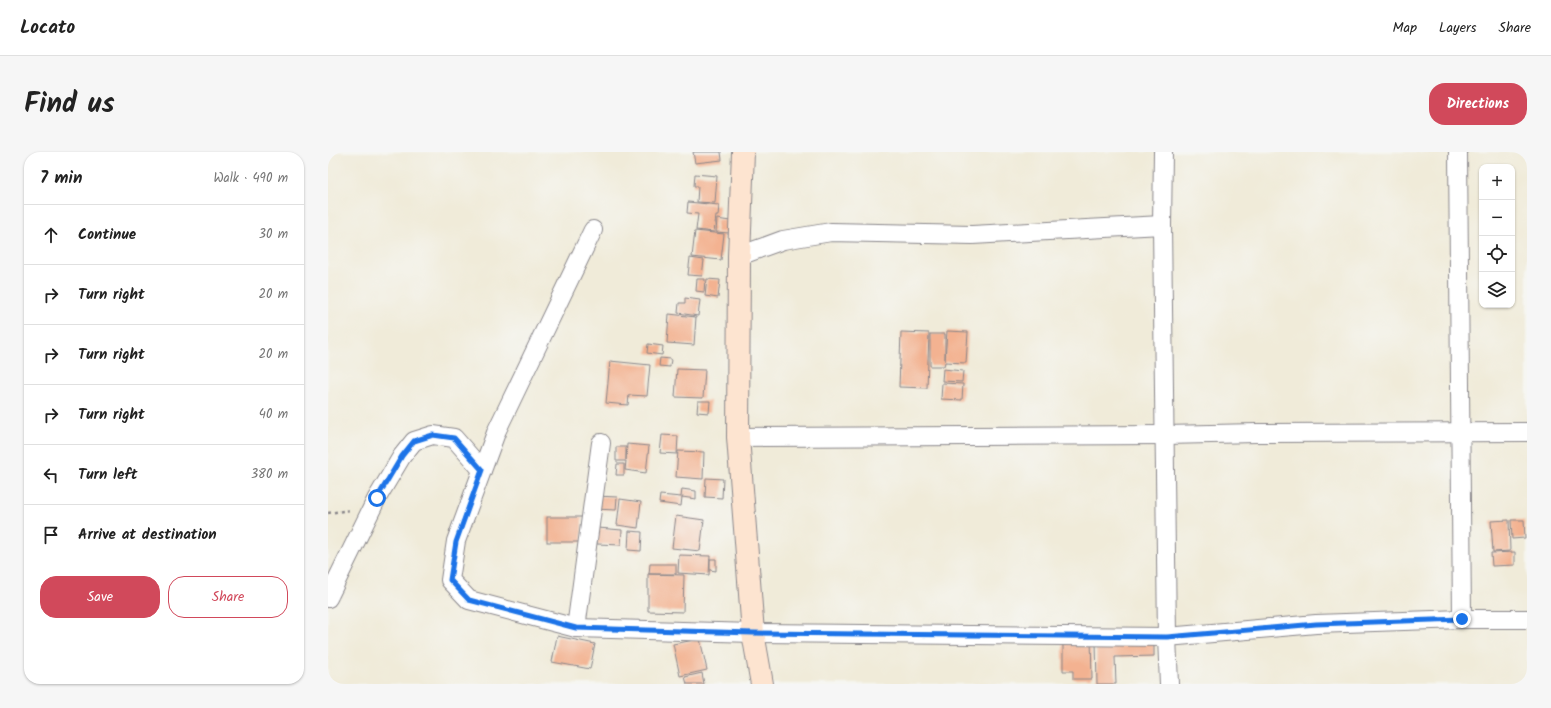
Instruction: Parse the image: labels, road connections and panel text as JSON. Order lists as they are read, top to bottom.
{
  "page": {
    "header": "Locato",
    "nav": ["Map", "Layers", "Share"],
    "title": "Find us",
    "buttons": [
      "Directions",
      ["Save", "Share"]
    ],
    "heading": ["7 min", "Walk · 490 m"],
    "map_buttons": ["+", "−"],
    "list": [
      ["Continue", "30 m"],
      ["Turn right", "20 m"],
      ["Turn right", "20 m"],
      ["Turn right", "40 m"],
      ["Turn left", "380 m"],
      "Arrive at destination"
    ]
  }
}
